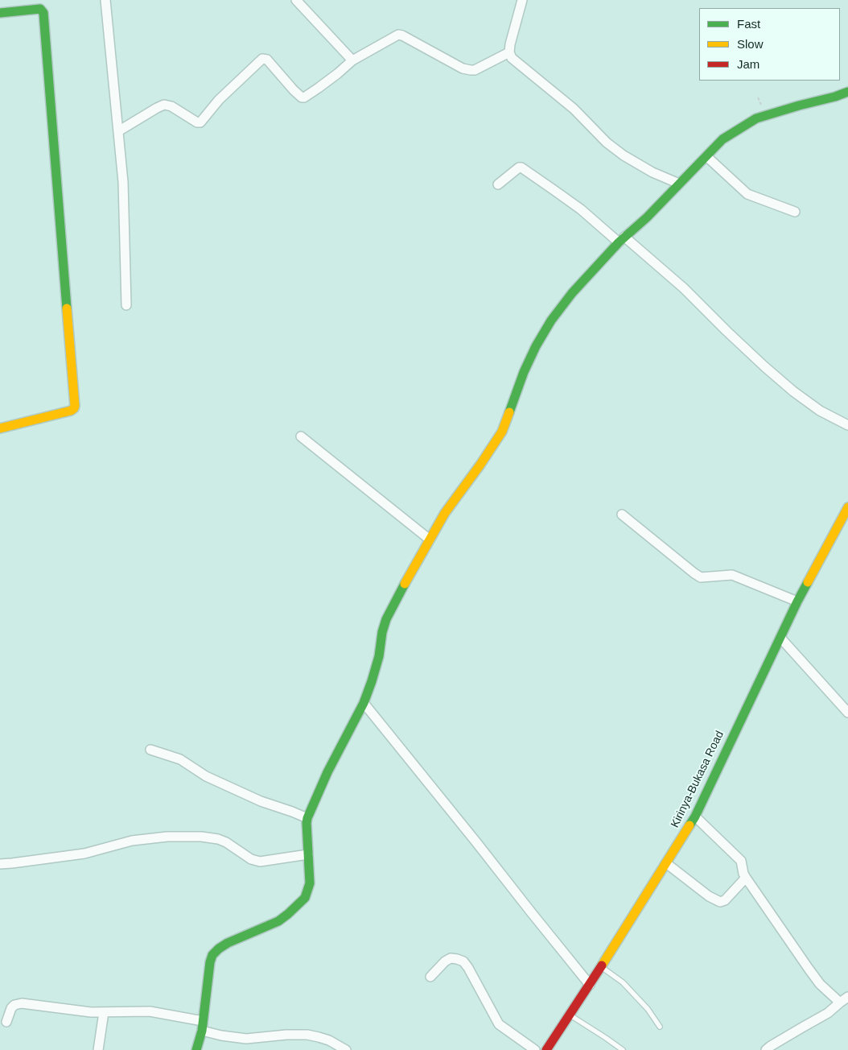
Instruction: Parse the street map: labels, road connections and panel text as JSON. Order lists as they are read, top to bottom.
{
  "streets": {
    "street": ["Kirinya-Bukasa Road"]
  },
  "legend": ["Fast", "Slow", "Jam"]
}
